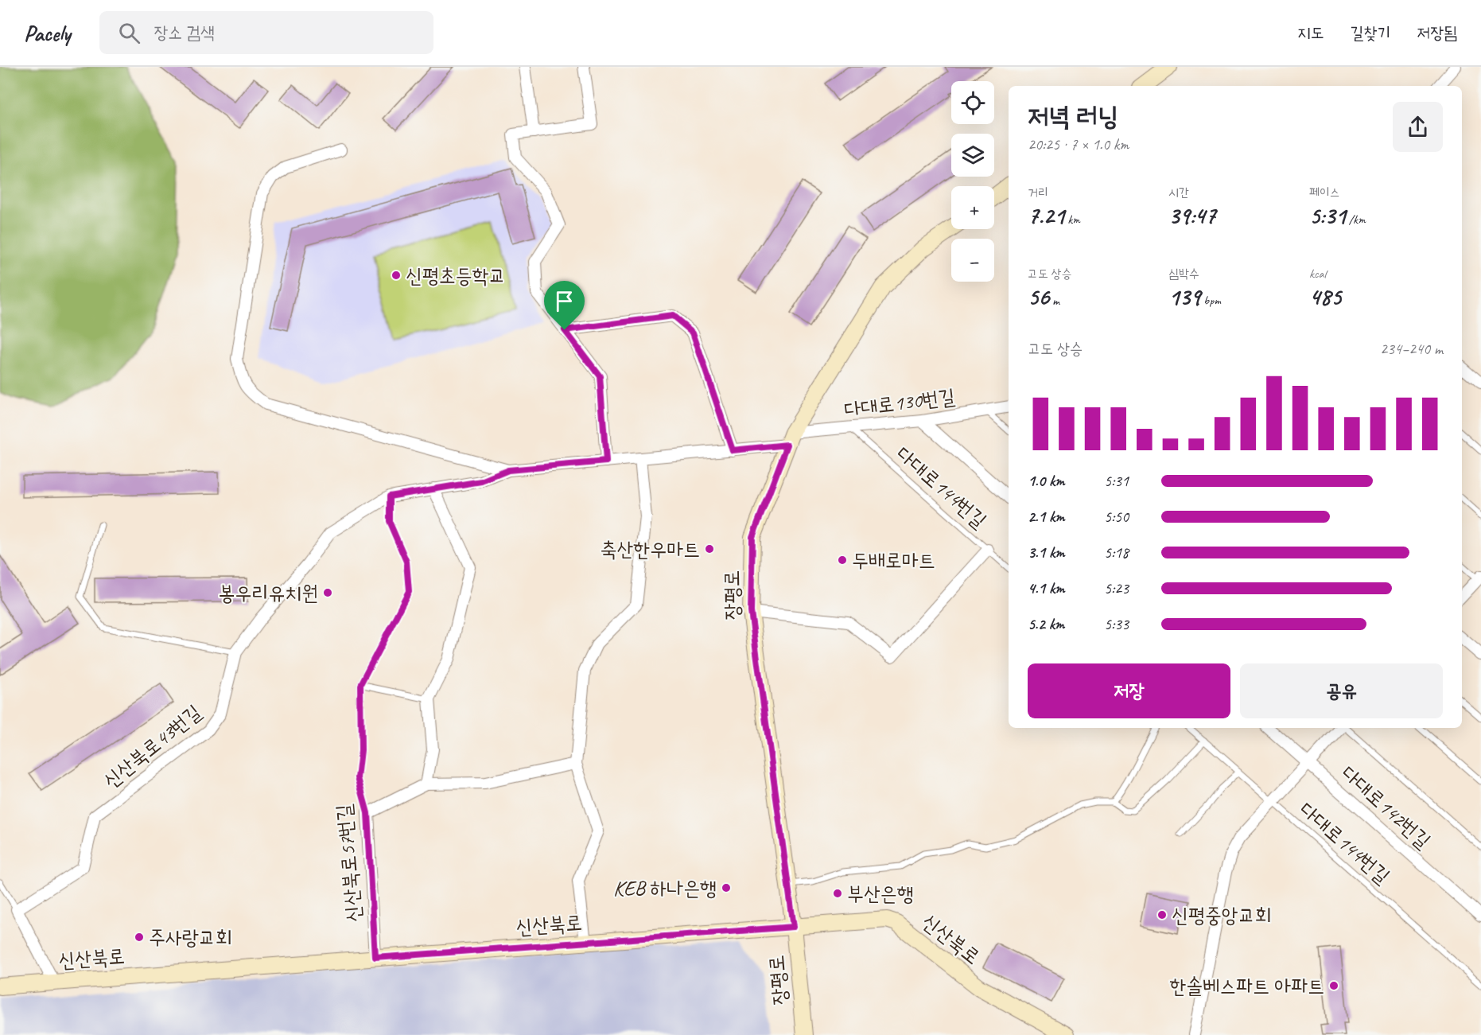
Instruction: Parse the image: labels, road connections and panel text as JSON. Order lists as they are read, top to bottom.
{
  "streets": {
    "street": [
      "다대로130번길",
      "장평로",
      "신산북로43번길",
      "다대로142번길",
      "신산북로57번길",
      "신산북로"
    ],
    "lane": ["다대로144번길"]
  },
  "crossings": [
    ["다대로130번길", "다대로144번길"],
    ["다대로130번길", "장평로"],
    ["장평로", "신산북로"],
    ["신산북로43번길", "신산북로57번길"],
    ["신산북로57번길", "신산북로"]
  ],
  "places": [
    "신평초등학교",
    "축산한우마트",
    "두배로마트",
    "봉우리유치원",
    "KEB 하나은행",
    "부산은행",
    "신평중앙교회",
    "주사랑교회",
    "한솔베스파트 아파트"
  ],
  "page": {
    "header": "Pacely",
    "search": "장소 검색",
    "nav": ["지도", "길찾기", "저장됨"],
    "map_buttons": ["+", "−"],
    "heading": ["저녁 러닝", "20:25 · 7 × 1.0 km"],
    "stats": [
      ["거리", "7.21 km"],
      ["시간", "39:47"],
      ["페이스", "5:31 /km"],
      ["고도 상승", "56 m"],
      ["심박수", "139 bpm"],
      ["kcal", "485"]
    ],
    "chart": ["고도 상승", "234–240 m"],
    "list": [
      {
        "name": "1.0 km",
        "note": "5:31"
      },
      {
        "name": "2.1 km",
        "note": "5:50"
      },
      {
        "name": "3.1 km",
        "note": "5:18"
      },
      {
        "name": "4.1 km",
        "note": "5:23"
      },
      {
        "name": "5.2 km",
        "note": "5:33"
      }
    ],
    "buttons": ["저장", "공유"]
  }
}
